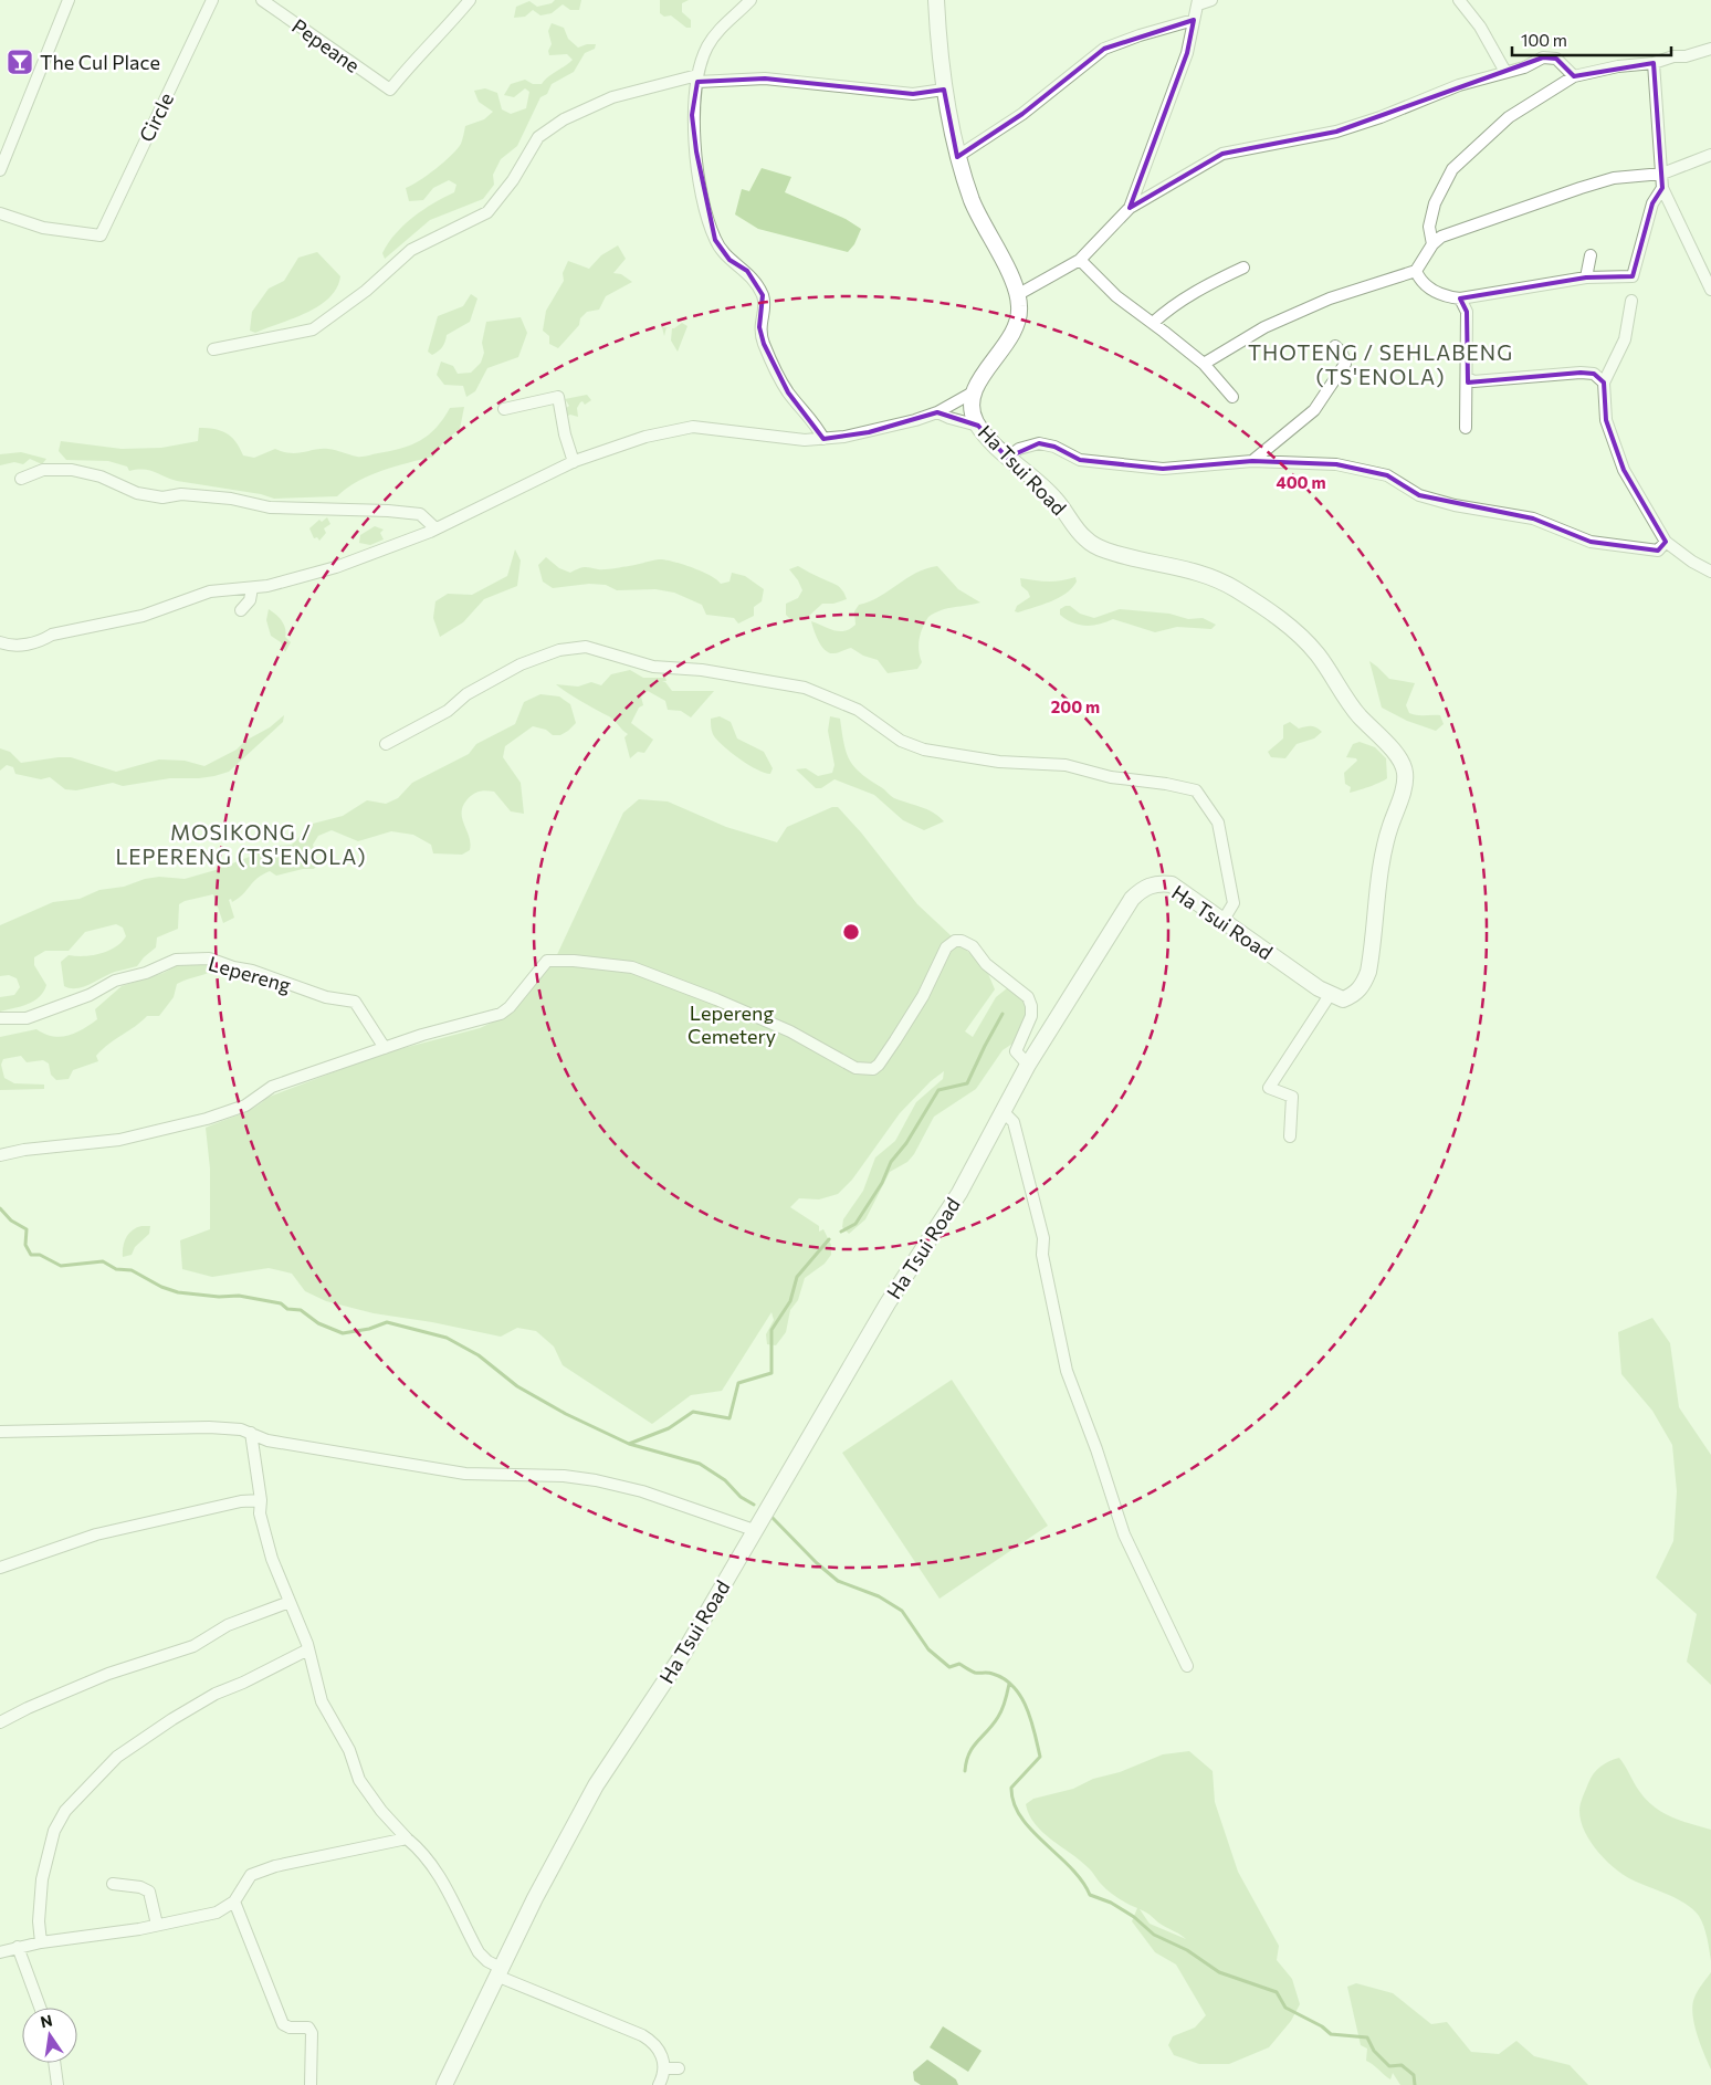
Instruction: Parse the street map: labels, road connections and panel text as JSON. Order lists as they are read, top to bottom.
{
  "streets": {
    "street": [
      "Pepeane",
      "Circle",
      "Ha Tsui Road",
      "Lepereng"
    ]
  },
  "districts": ["THOTENG / SEHLABENG (TS'ENOLA)", "MOSIKONG / LEPERENG (TS'ENOLA)"],
  "parks": ["Lepereng Cemetery"],
  "places": {
    "bar": ["The Cul Place"]
  },
  "scale_bar": "100 m",
  "north": "top",
  "rings": ["400 m", "200 m"]
}
